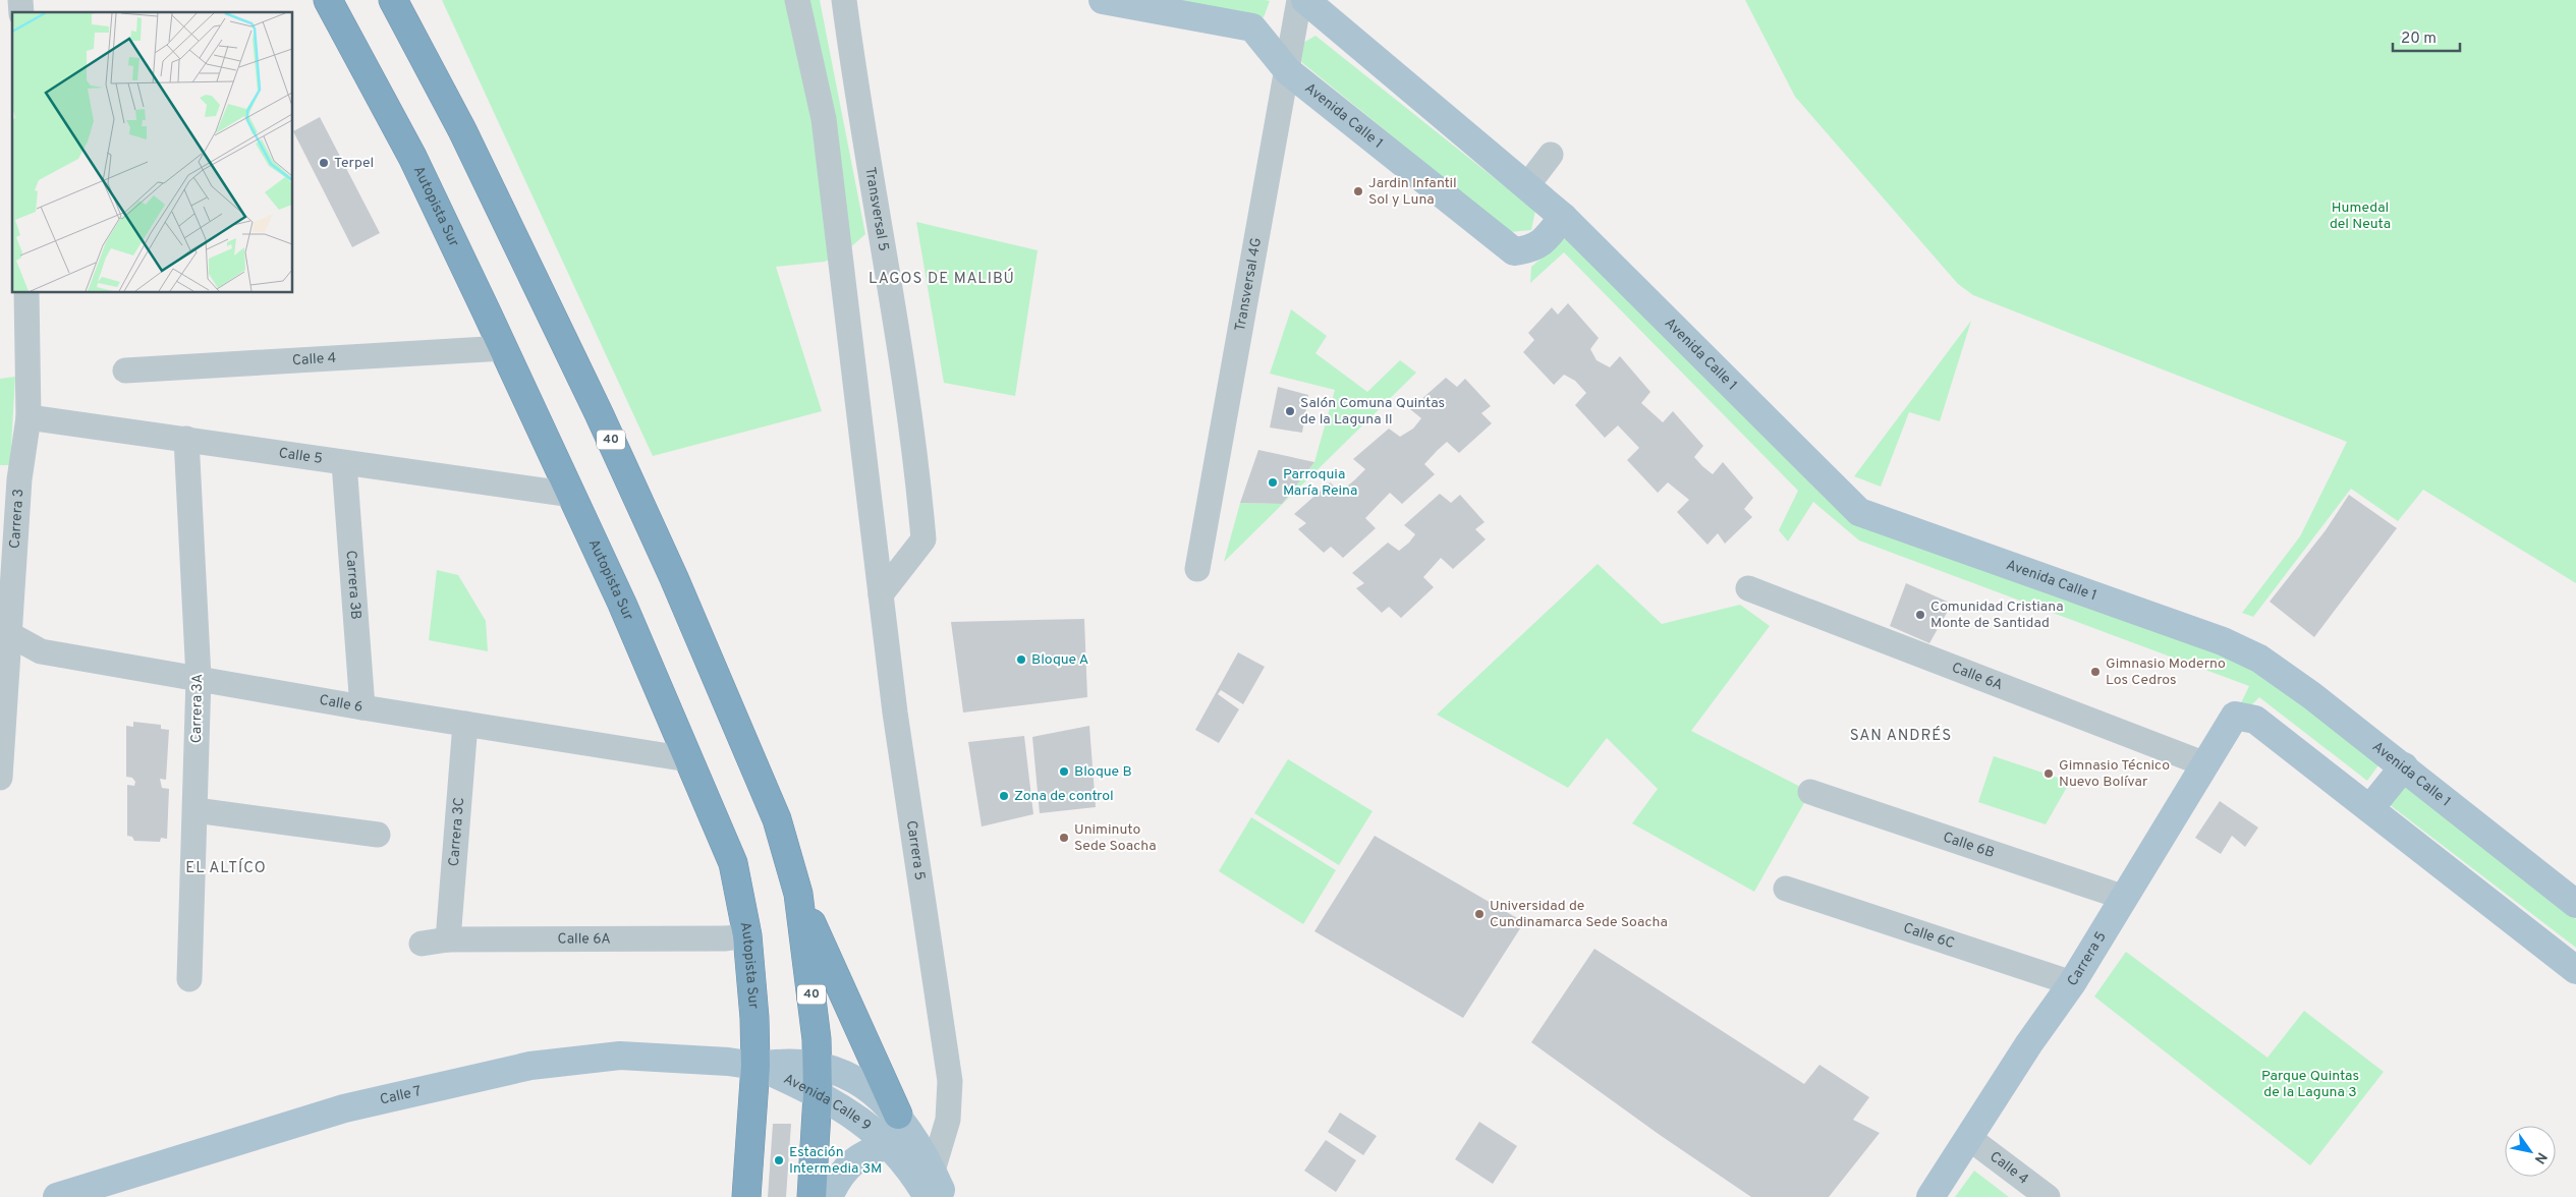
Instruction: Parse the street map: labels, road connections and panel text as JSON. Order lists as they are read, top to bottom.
{
  "streets": {
    "highway": ["Autopista Sur", "40"],
    "main road": [
      "Avenida Calle 1",
      "Carrera 5",
      "Calle 7",
      "Avenida Calle 9"
    ],
    "street": [
      "Transversal 5",
      "Transversal 4G",
      "Calle 4",
      "Calle 5",
      "Carrera 3",
      "Carrera 3B",
      "Calle 6A",
      "Calle 6",
      "Carrera 3A",
      "Carrera 3C",
      "Calle 6B",
      "Calle 6C"
    ]
  },
  "crossings": [
    ["Avenida Calle 1", "Transversal 4G"],
    ["Autopista Sur", "Calle 4"],
    ["Autopista Sur", "Calle 5"],
    ["Autopista Sur", "Calle 6A"],
    ["Autopista Sur", "Calle 6"],
    ["Autopista Sur", "Calle 7"],
    ["Autopista Sur", "Avenida Calle 9"],
    ["Transversal 5", "Carrera 5"],
    ["Calle 4", "Carrera 5"],
    ["40", "Avenida Calle 9"],
    ["Calle 5", "Carrera 3"],
    ["Calle 5", "Carrera 3B"],
    ["Calle 5", "Carrera 3A"],
    ["Carrera 3", "Calle 6"],
    ["Carrera 3B", "Calle 6"],
    ["Calle 6A", "Carrera 3C"],
    ["Calle 6A", "Carrera 5"],
    ["Calle 6", "Carrera 3A"],
    ["Calle 6", "Carrera 3C"],
    ["Calle 6B", "Carrera 5"],
    ["Carrera 5", "Calle 6C"],
    ["Carrera 5", "Avenida Calle 9"],
    ["Calle 7", "Avenida Calle 9"]
  ],
  "districts": ["LAGOS DE MALIBÚ", "SAN ANDRÉS", "EL ALTÍCO"],
  "parks": ["Humedal del Neuta", "Parque Quintas de la Laguna 3"],
  "places": [
    "Terpel",
    "Jardin Infantil Sol y Luna",
    "Salón Comuna Quintas de la Laguna II",
    "Parroquia María Reina",
    "Comunidad Cristiana Monte de Santidad",
    "Bloque A",
    "Gimnasio Moderno Los Cedros",
    "Bloque B",
    "Gimnasio Técnico Nuevo Bolívar",
    "Zona de control",
    "Uniminuto Sede Soacha",
    "Universidad de Cundinamarca Sede Soacha",
    "Estación Intermedia 3M"
  ],
  "scale_bar": "20 m",
  "north": "bottom right"
}
